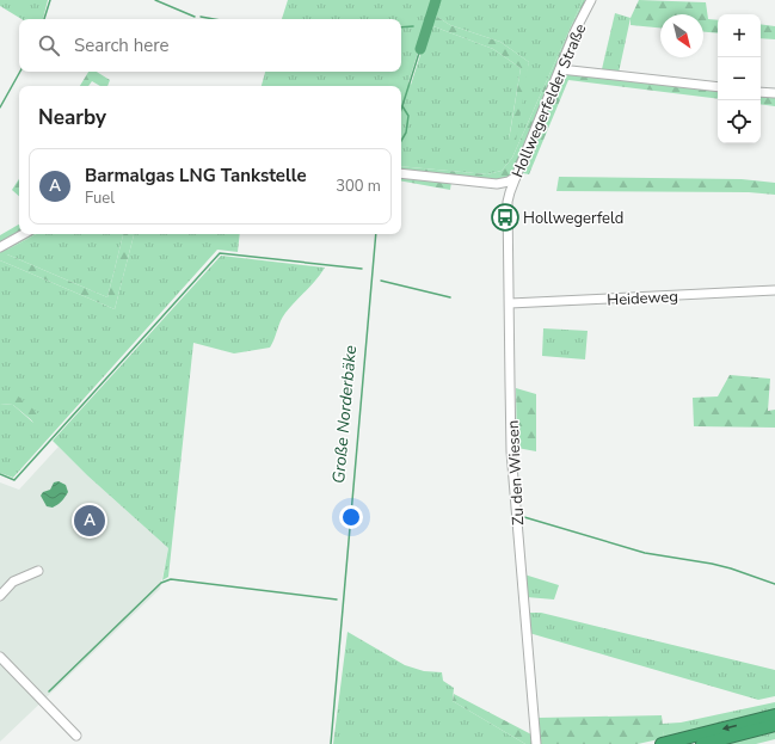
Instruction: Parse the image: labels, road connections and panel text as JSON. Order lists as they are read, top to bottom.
{
  "streets": {
    "street": ["Hollwegerfelder Straße", "Heideweg", "Zu den Wiesen"]
  },
  "crossings": [
    ["Hollwegerfelder Straße", "Zu den Wiesen"],
    ["Heideweg", "Zu den Wiesen"]
  ],
  "water": ["Große Norderbäke"],
  "places": {
    "bus stop": ["Hollwegerfeld"]
  },
  "north": "bottom right",
  "page": {
    "map_buttons": ["+", "−"],
    "search": "Search here",
    "heading": "Nearby",
    "list": [
      {
        "mark": "A",
        "name": "Barmalgas LNG Tankstelle",
        "note": "Fuel",
        "value": "300 m"
      }
    ],
    "pins": "A"
  }
}
